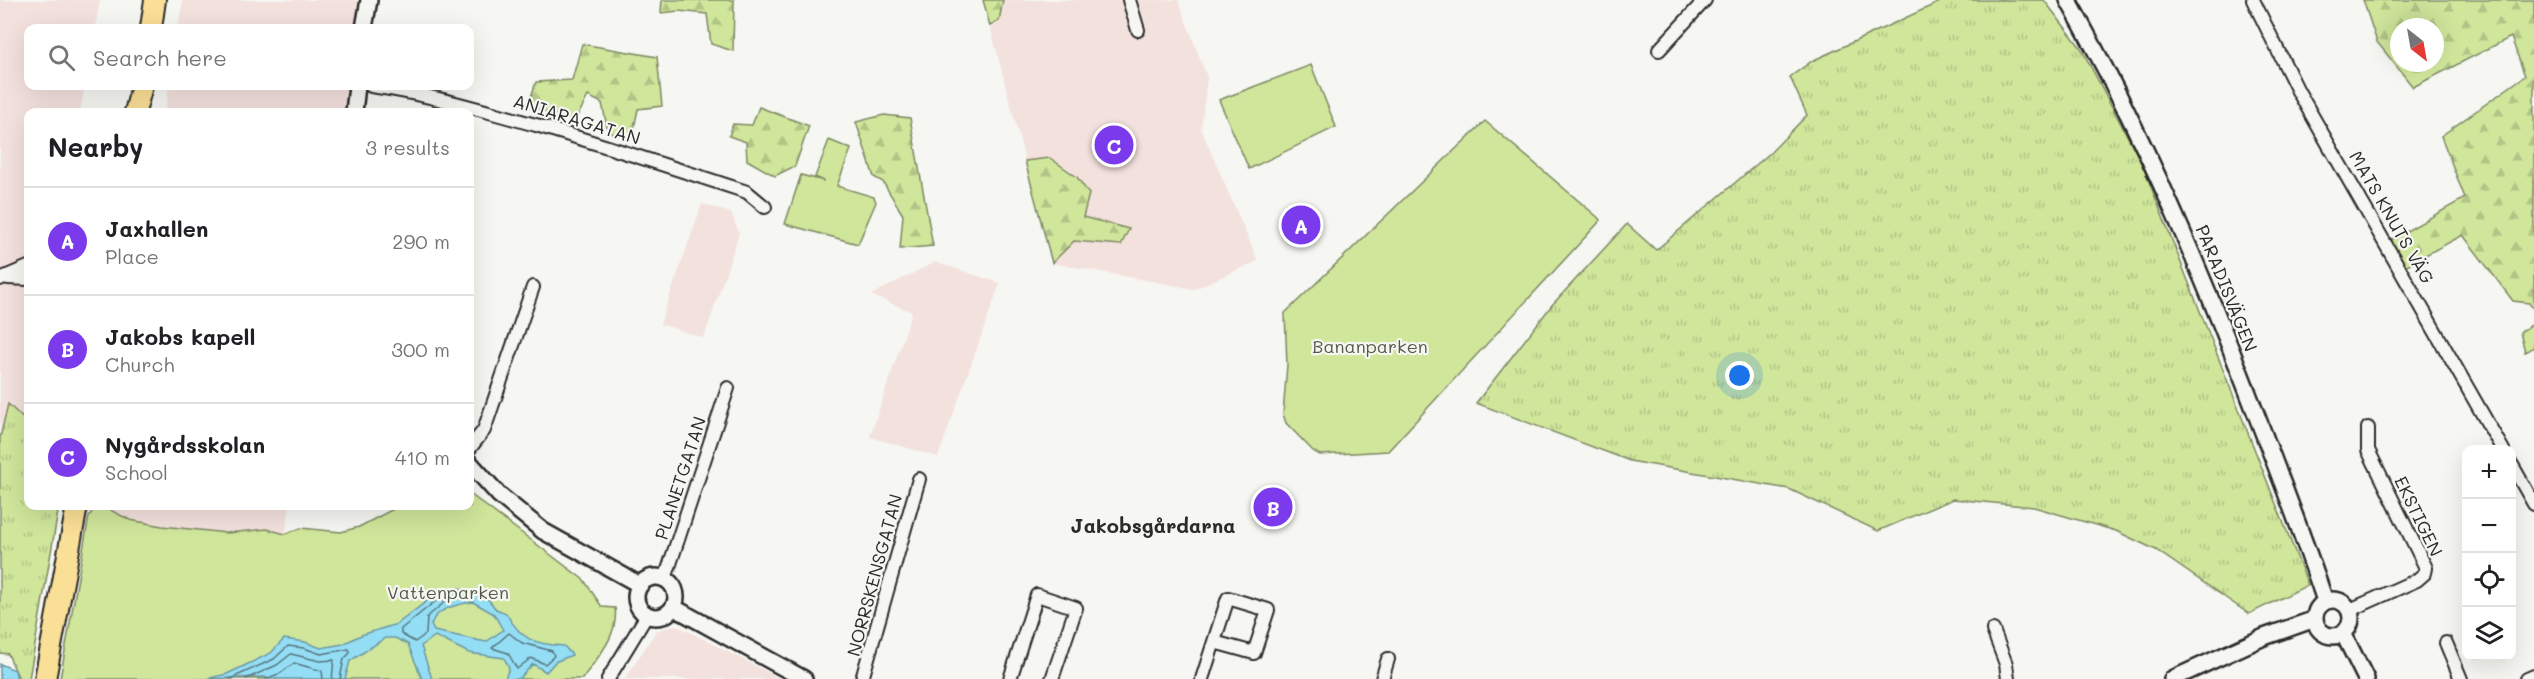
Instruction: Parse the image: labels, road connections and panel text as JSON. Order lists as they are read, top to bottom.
{
  "streets": {
    "street": [
      "ANIARAGATAN",
      "MATS KNUTS VÄG",
      "PARADISVÄGEN",
      "PLANETGATAN",
      "EKSTIGEN",
      "NORRSKENSGATAN"
    ]
  },
  "crossings": [
    ["PARADISVÄGEN", "EKSTIGEN"]
  ],
  "districts": ["Jakobsgårdarna"],
  "parks": ["Bananparken", "Vattenparken"],
  "north": "bottom right",
  "page": {
    "search": "Search here",
    "heading": ["Nearby", "3 results"],
    "pins": ["C", "A", "B"],
    "list": [
      {
        "mark": "A",
        "name": "Jaxhallen",
        "note": "Place",
        "value": "290 m"
      },
      {
        "mark": "B",
        "name": "Jakobs kapell",
        "note": "Church",
        "value": "300 m"
      },
      {
        "mark": "C",
        "name": "Nygårdsskolan",
        "note": "School",
        "value": "410 m"
      }
    ],
    "map_buttons": ["+", "−"]
  }
}
